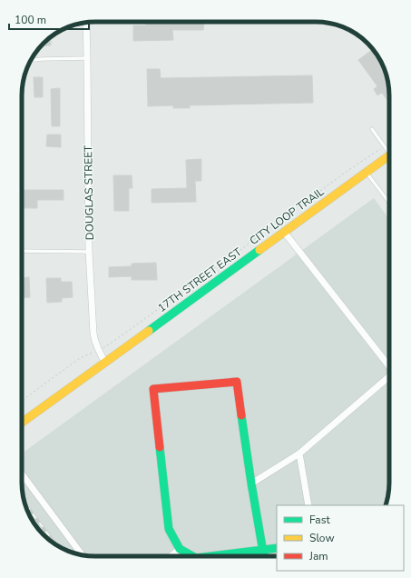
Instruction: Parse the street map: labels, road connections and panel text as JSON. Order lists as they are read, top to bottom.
{
  "streets": {
    "street": ["DOUGLAS STREET", "17TH STREET EAST"],
    "path": ["CITY LOOP TRAIL"]
  },
  "crossings": [
    ["DOUGLAS STREET", "CITY LOOP TRAIL"],
    ["DOUGLAS STREET", "17TH STREET EAST"]
  ],
  "legend": ["Fast", "Slow", "Jam"],
  "scale_bar": "100 m"
}
